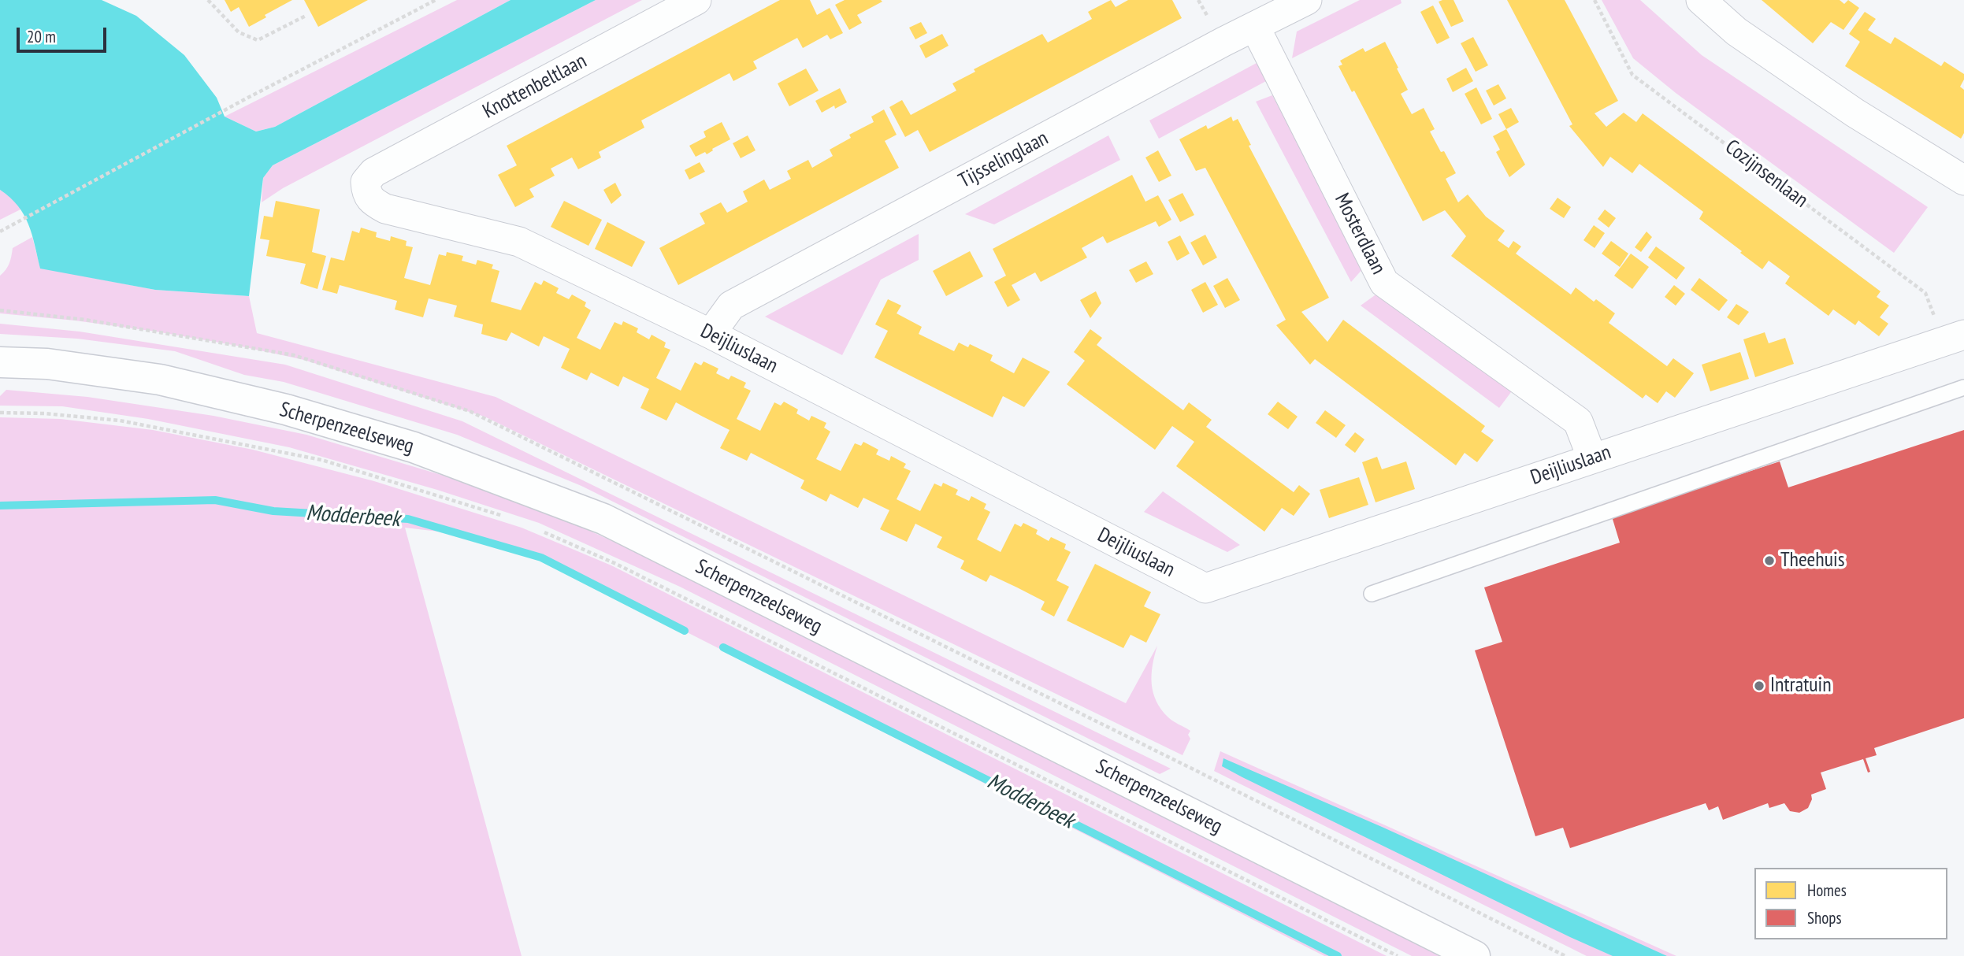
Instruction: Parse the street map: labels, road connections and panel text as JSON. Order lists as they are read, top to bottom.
{
  "streets": {
    "main road": ["Scherpenzeelseweg"],
    "street": [
      "Knottenbeltlaan",
      "Tijsselinglaan",
      "Mosterdlaan",
      "Deijliuslaan"
    ],
    "path": ["Cozijnsenlaan"]
  },
  "crossings": [
    ["Knottenbeltlaan", "Deijliuslaan"],
    ["Tijsselinglaan", "Mosterdlaan"],
    ["Tijsselinglaan", "Deijliuslaan"],
    ["Cozijnsenlaan", "Deijliuslaan"],
    ["Mosterdlaan", "Deijliuslaan"]
  ],
  "water": ["Modderbeek"],
  "places": ["Theehuis", "Intratuin"],
  "legend": ["Homes", "Shops"],
  "scale_bar": "20 m"
}
